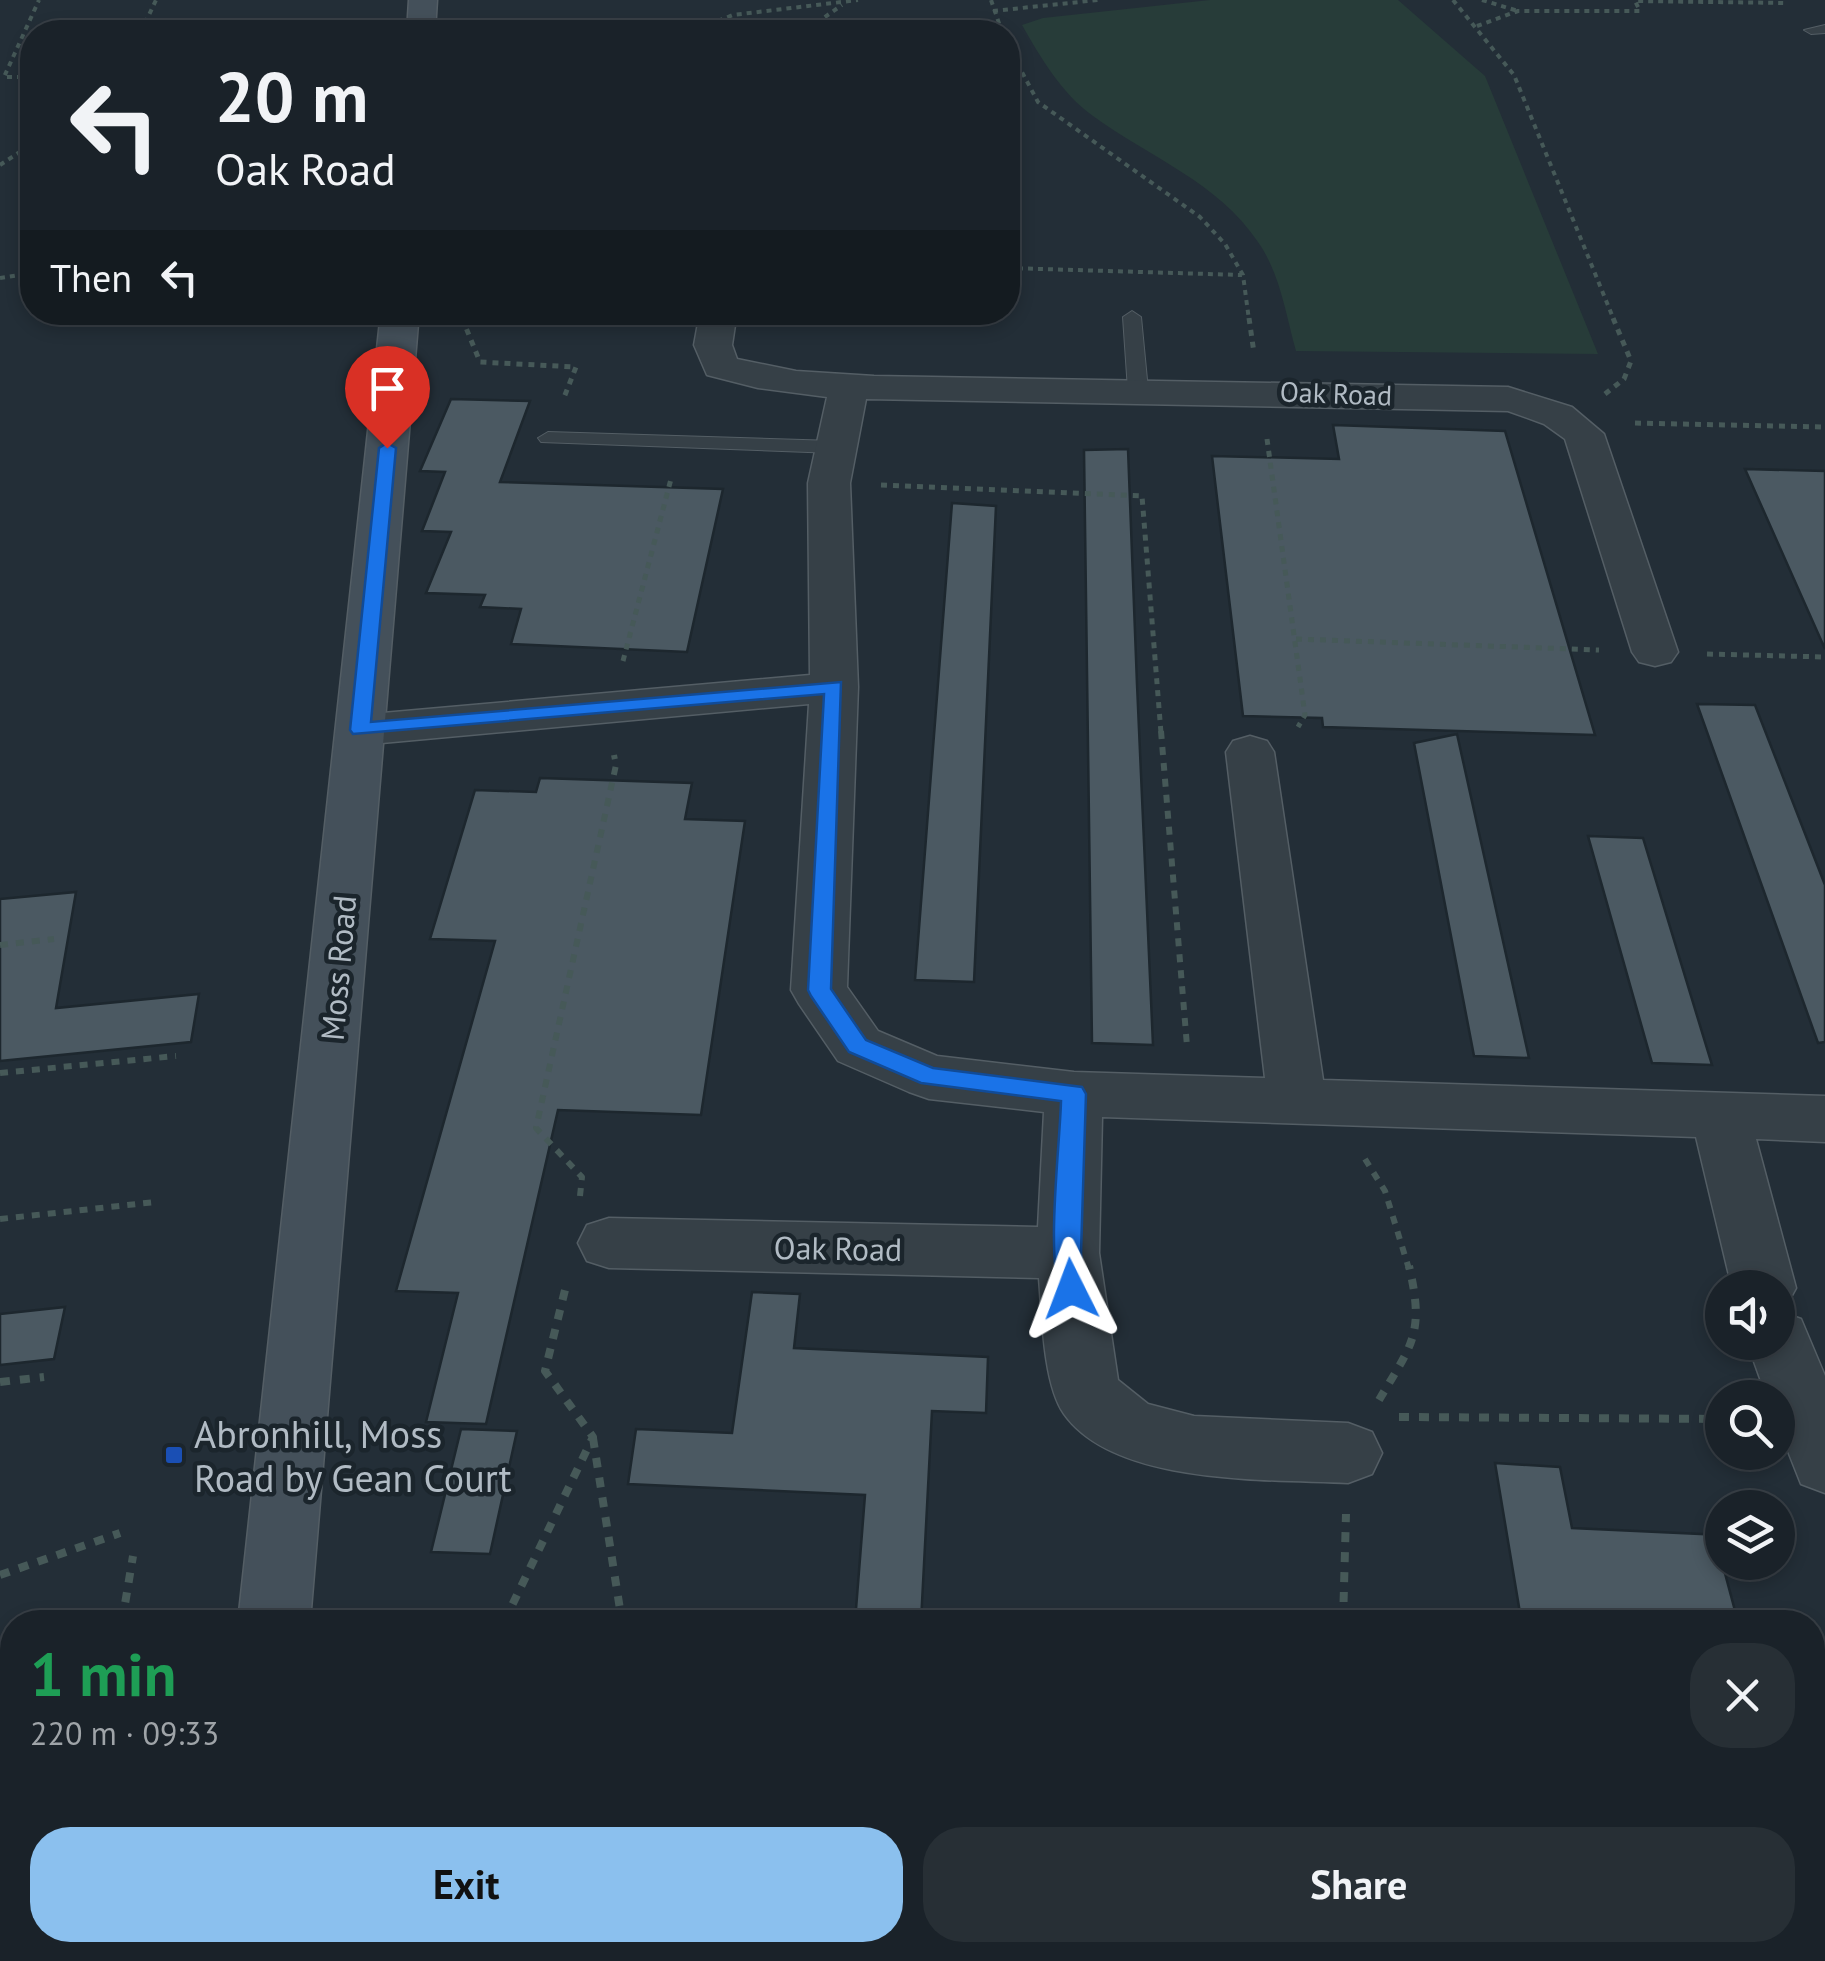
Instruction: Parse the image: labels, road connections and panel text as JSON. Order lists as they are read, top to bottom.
{
  "streets": {
    "street": ["Oak Road", "Moss Road"]
  },
  "places": {
    "transit": ["Abronhill, Moss Road by Gean Court"]
  },
  "page": {
    "turn": ["20 m", "Oak Road"],
    "then": "Then",
    "heading": ["1 min", "220 m · 09:33"],
    "buttons": ["Exit", "Share"]
  }
}
